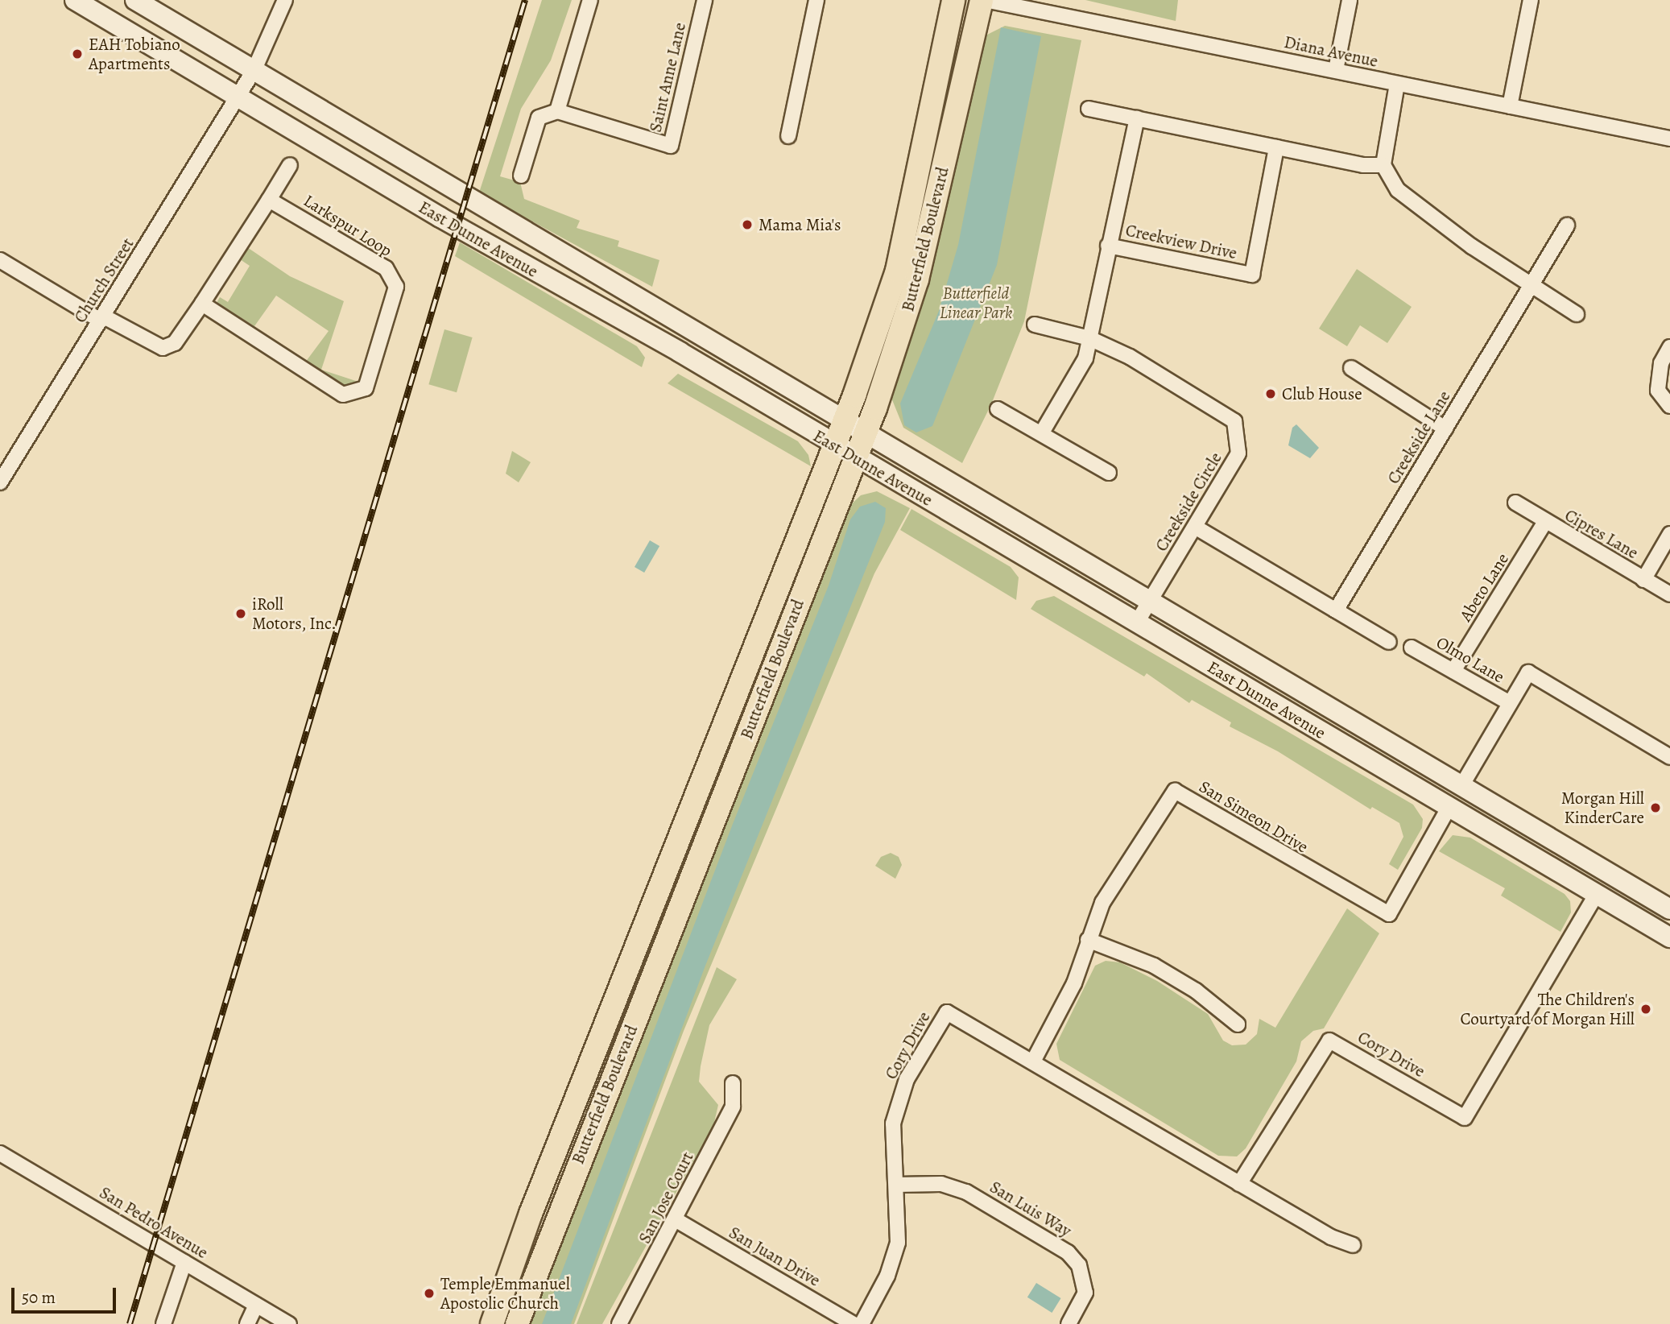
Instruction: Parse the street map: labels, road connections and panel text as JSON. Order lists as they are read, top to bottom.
{
  "streets": {
    "main road": ["East Dunne Avenue", "Butterfield Boulevard"],
    "street": [
      "Diana Avenue",
      "Saint Anne Lane",
      "Larkspur Loop",
      "Creekview Drive",
      "Church Street",
      "Creekside Lane",
      "Creekside Circle",
      "Cipres Lane",
      "Abeto Lane",
      "Olmo Lane",
      "San Simeon Drive",
      "Cory Drive",
      "San Jose Court",
      "San Luis Way",
      "San Pedro Avenue",
      "San Juan Drive"
    ]
  },
  "crossings": [
    ["Diana Avenue", "Butterfield Boulevard"],
    ["East Dunne Avenue", "Butterfield Boulevard"],
    ["East Dunne Avenue", "Church Street"],
    ["East Dunne Avenue", "Creekside Circle"],
    ["East Dunne Avenue", "San Simeon Drive"],
    ["East Dunne Avenue", "Cory Drive"],
    ["Cipres Lane", "Abeto Lane"],
    ["Abeto Lane", "Olmo Lane"],
    ["San Simeon Drive", "Cory Drive"],
    ["Cory Drive", "San Luis Way"],
    ["San Jose Court", "San Juan Drive"]
  ],
  "parks": ["Butterfield Linear Park"],
  "places": [
    "EAH Tobiano Apartments",
    "Mama Mia's",
    "Club House",
    "iRoll Motors, Inc.",
    "Morgan Hill KinderCare",
    "The Children's Courtyard of Morgan Hill",
    "Temple Emmanuel Apostolic Church"
  ],
  "scale_bar": "50 m"
}
